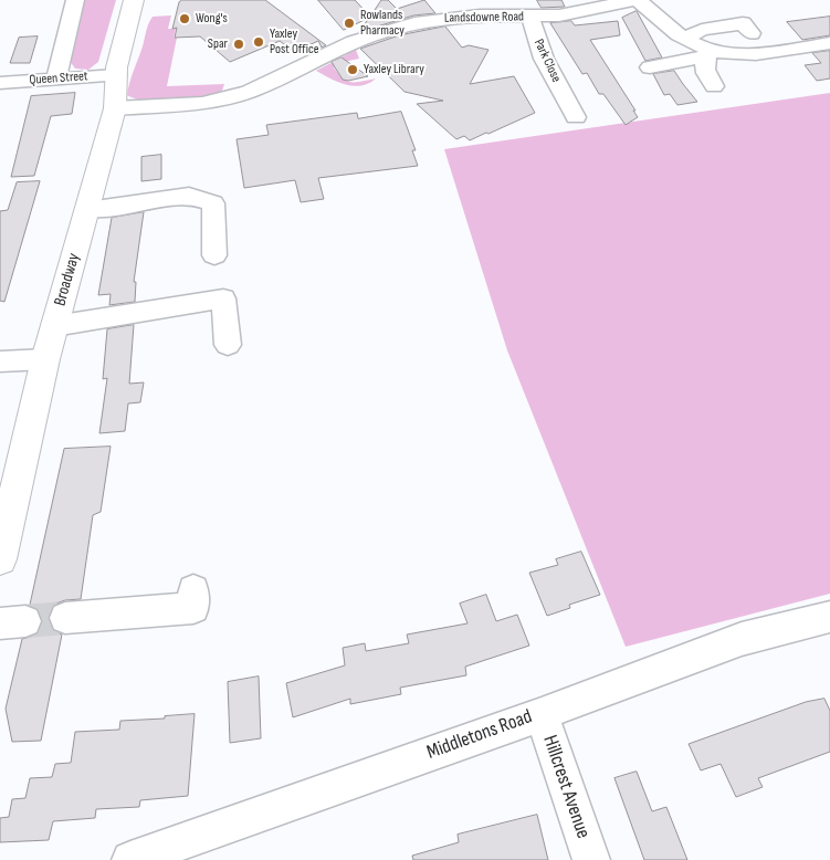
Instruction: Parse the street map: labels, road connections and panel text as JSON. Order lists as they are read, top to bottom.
{
  "streets": {
    "main road": ["Broadway"],
    "street": [
      "Landsdowne Road",
      "Park Close",
      "Queen Street",
      "Middletons Road",
      "Hillcrest Avenue"
    ]
  },
  "crossings": [
    ["Landsdowne Road", "Park Close"],
    ["Landsdowne Road", "Broadway"],
    ["Queen Street", "Broadway"],
    ["Middletons Road", "Hillcrest Avenue"]
  ],
  "places": [
    "Wong's",
    "Rowlands Pharmacy",
    "Yaxley Post Office",
    "Spar",
    "Yaxley Library"
  ]
}
